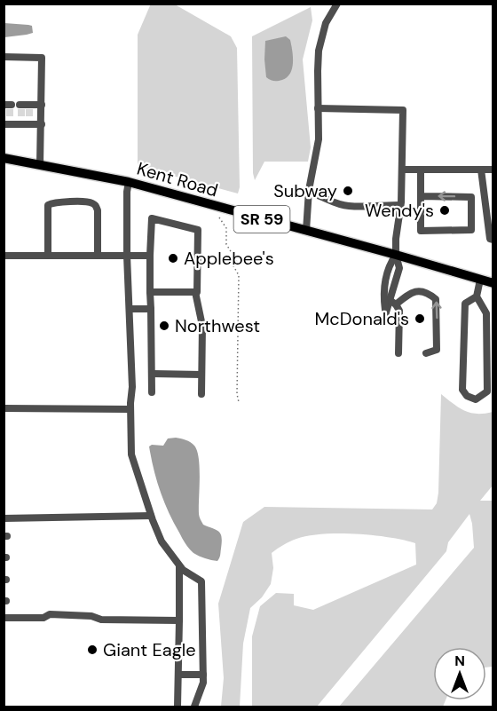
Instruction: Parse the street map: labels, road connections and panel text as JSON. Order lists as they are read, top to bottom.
{
  "streets": {
    "main road": ["Kent Road", "SR 59"]
  },
  "places": [
    "Subway",
    "Wendy's",
    "Applebee's",
    "McDonald's",
    "Northwest",
    "Giant Eagle"
  ],
  "north": "top"
}
